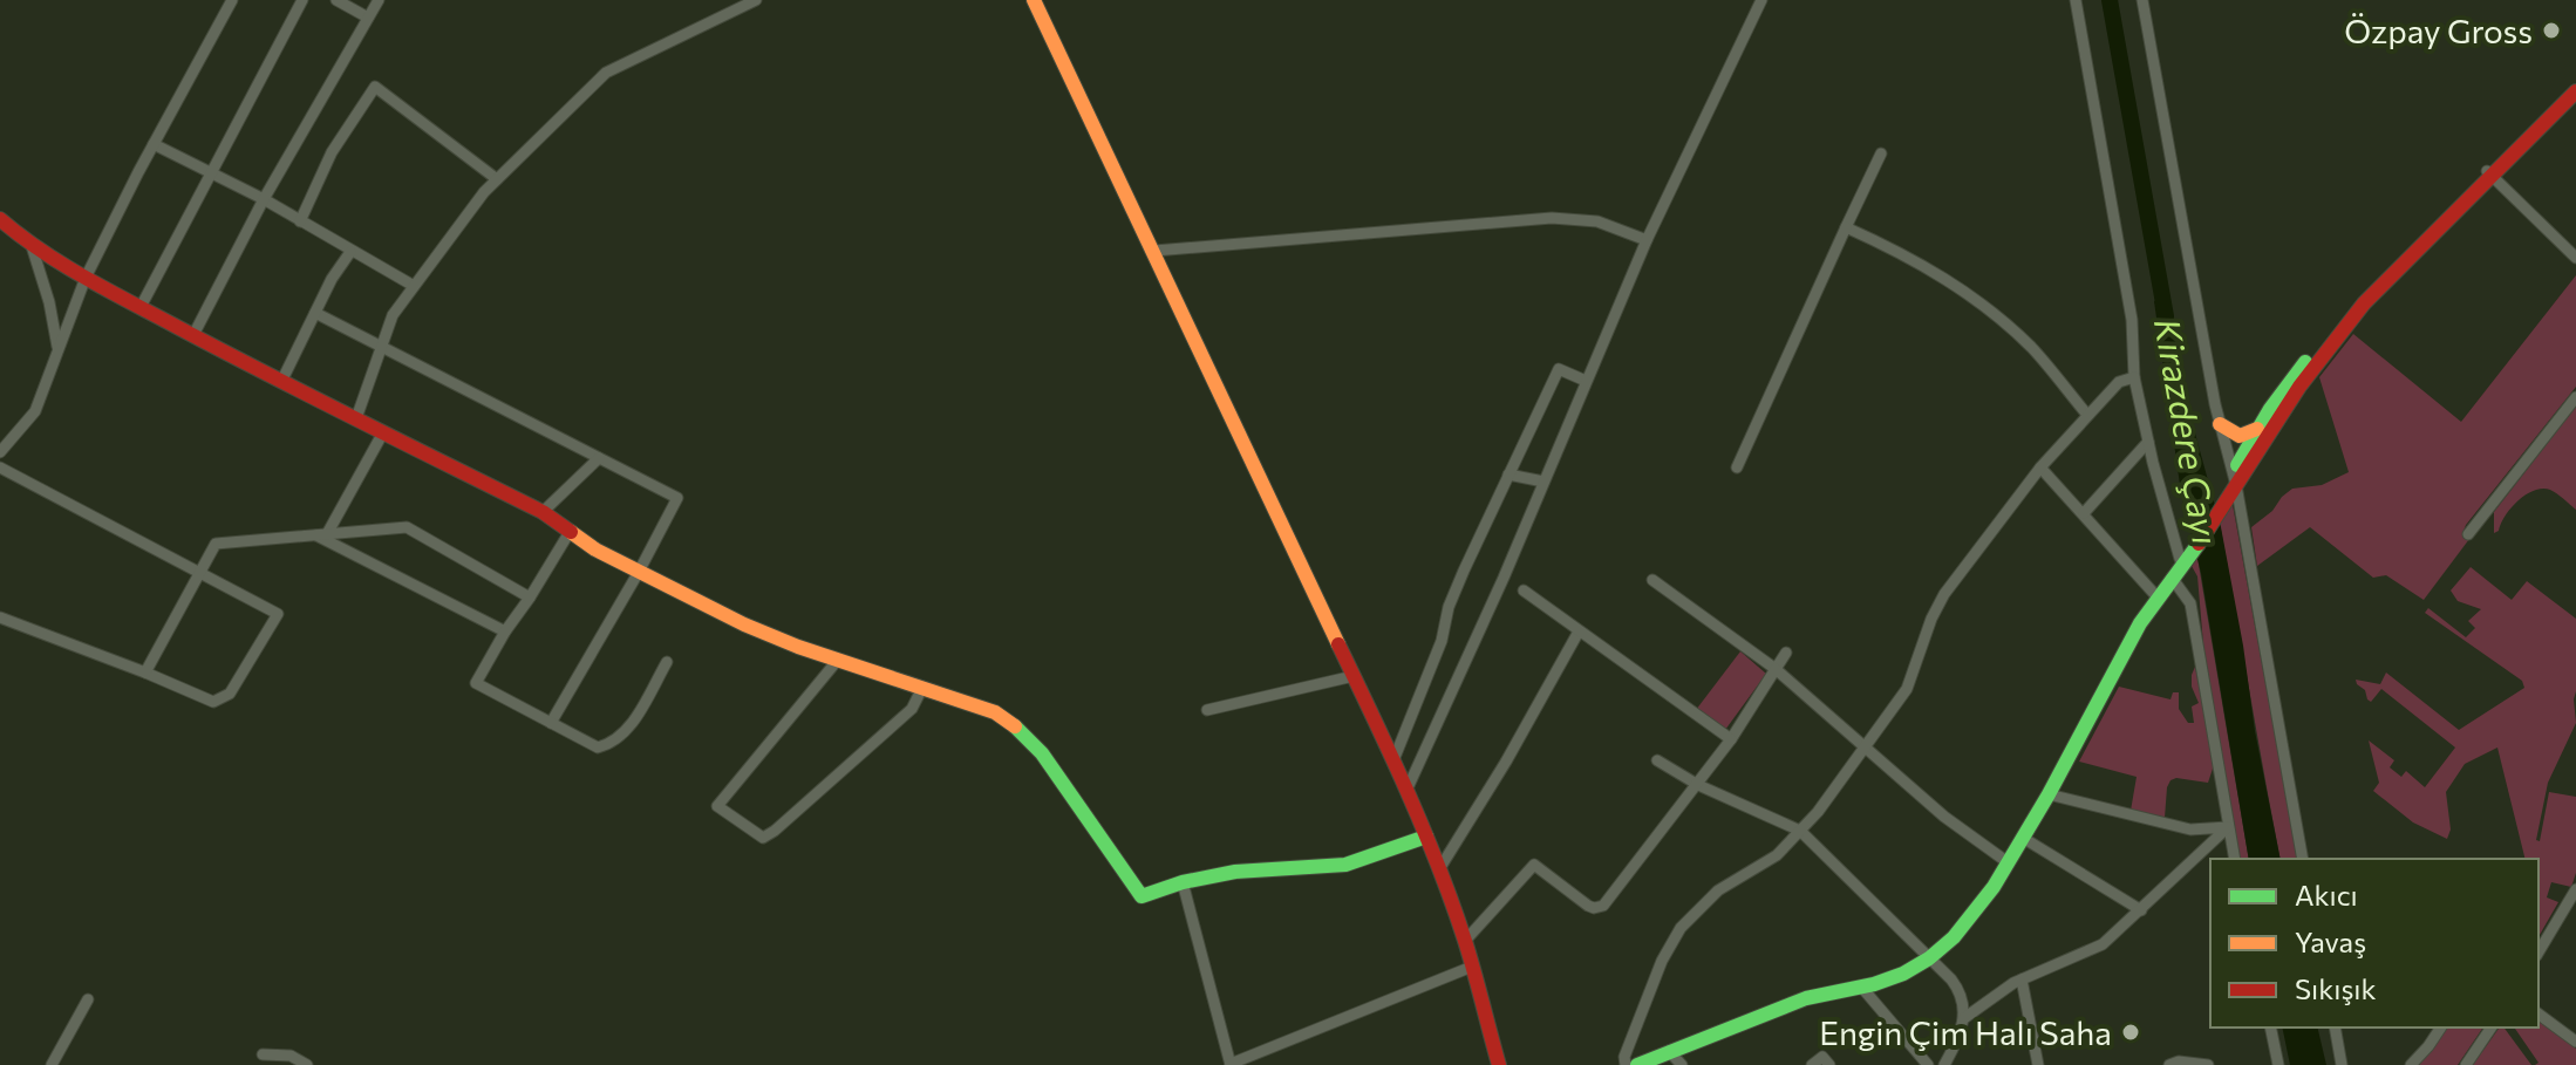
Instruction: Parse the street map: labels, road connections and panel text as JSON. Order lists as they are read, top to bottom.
{
  "water": ["Kirazdere Çayı"],
  "places": ["Özpay Gross", "Engin Çim Halı Saha"],
  "legend": ["Akıcı", "Yavaş", "Sıkışık"]
}
